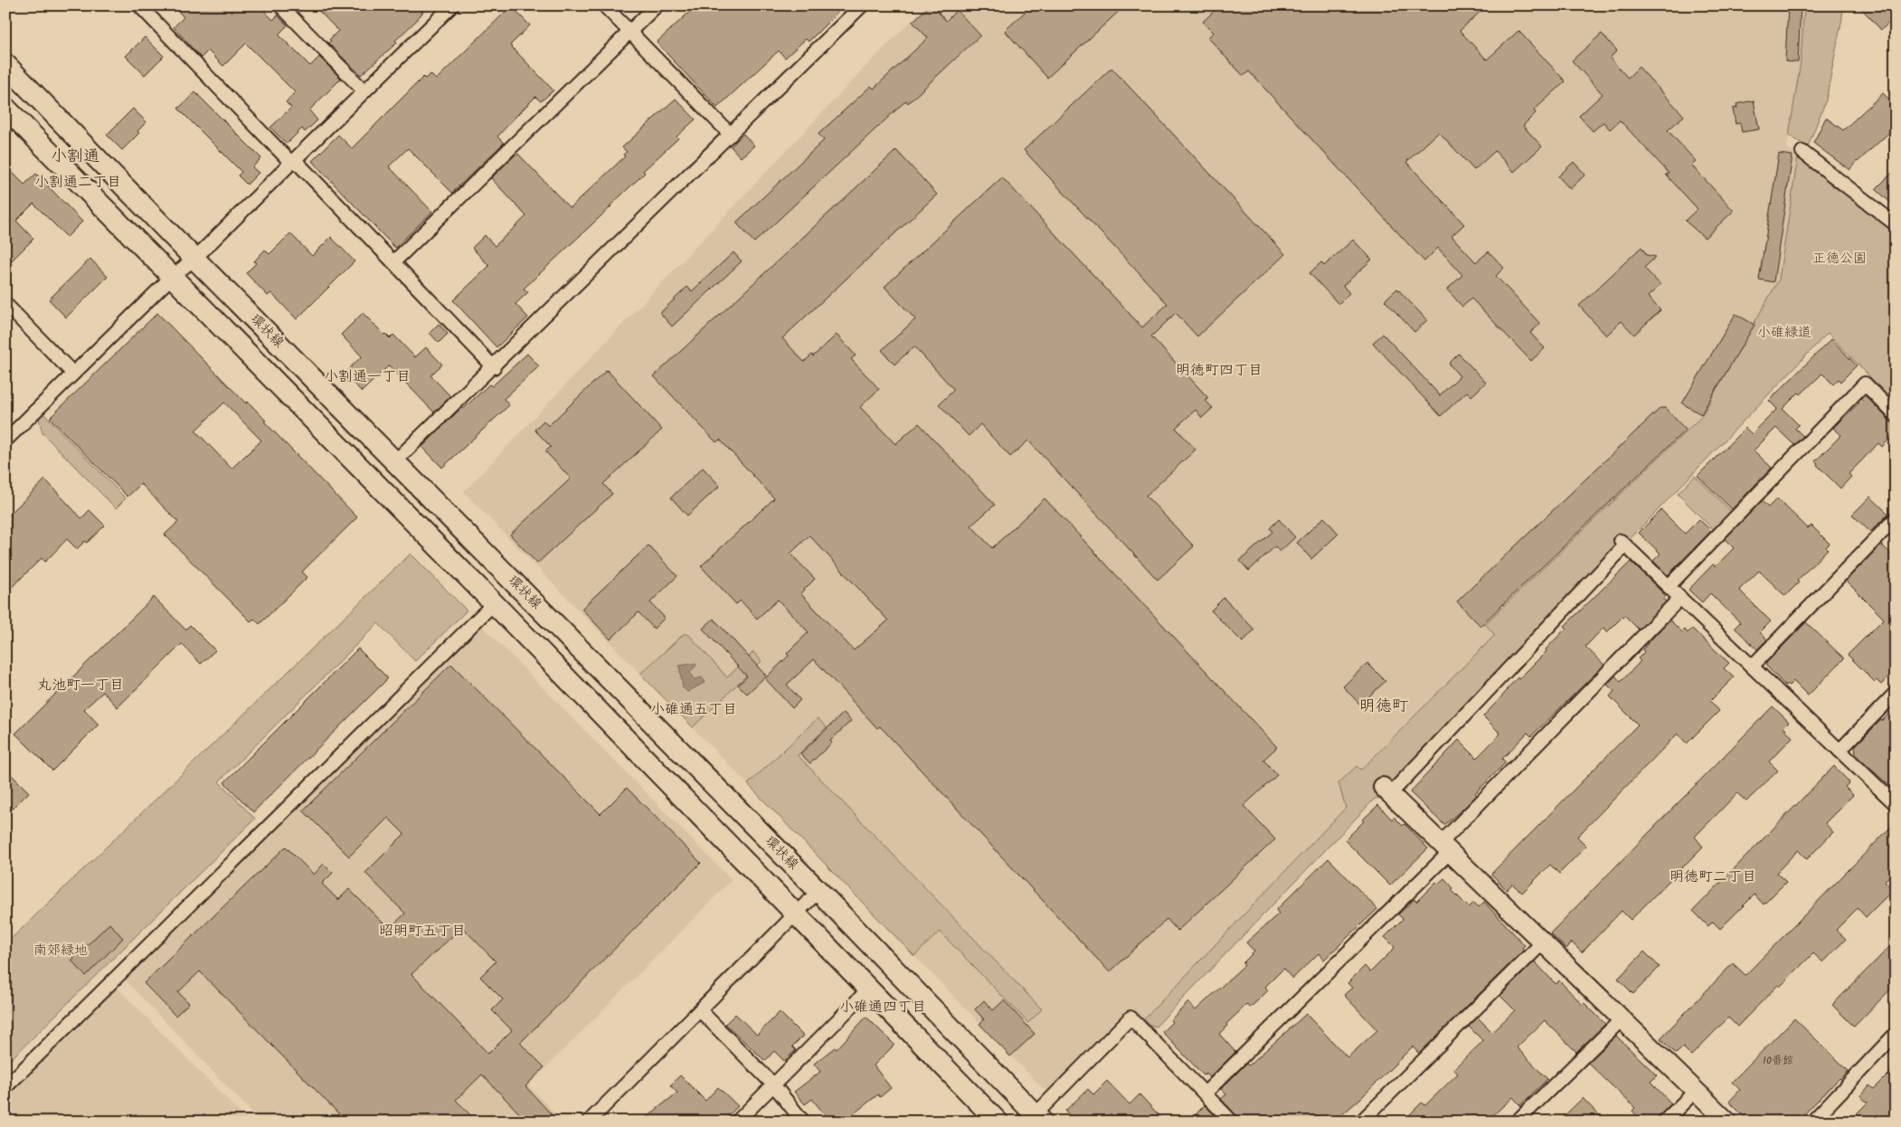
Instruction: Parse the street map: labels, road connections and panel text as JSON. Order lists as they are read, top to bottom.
{
  "streets": {
    "main road": ["環状線"]
  },
  "districts": [
    "小割通",
    "小割通二丁目",
    "明徳町四丁目",
    "小割通一丁目",
    "丸池町一丁目",
    "明徳町",
    "小碓通五丁目",
    "明徳町二丁目",
    "昭明町五丁目",
    "小碓通四丁目"
  ],
  "parks": ["正徳公園", "小碓緑道", "南郊緑地"],
  "house_numbers": ["10番館"]
}
